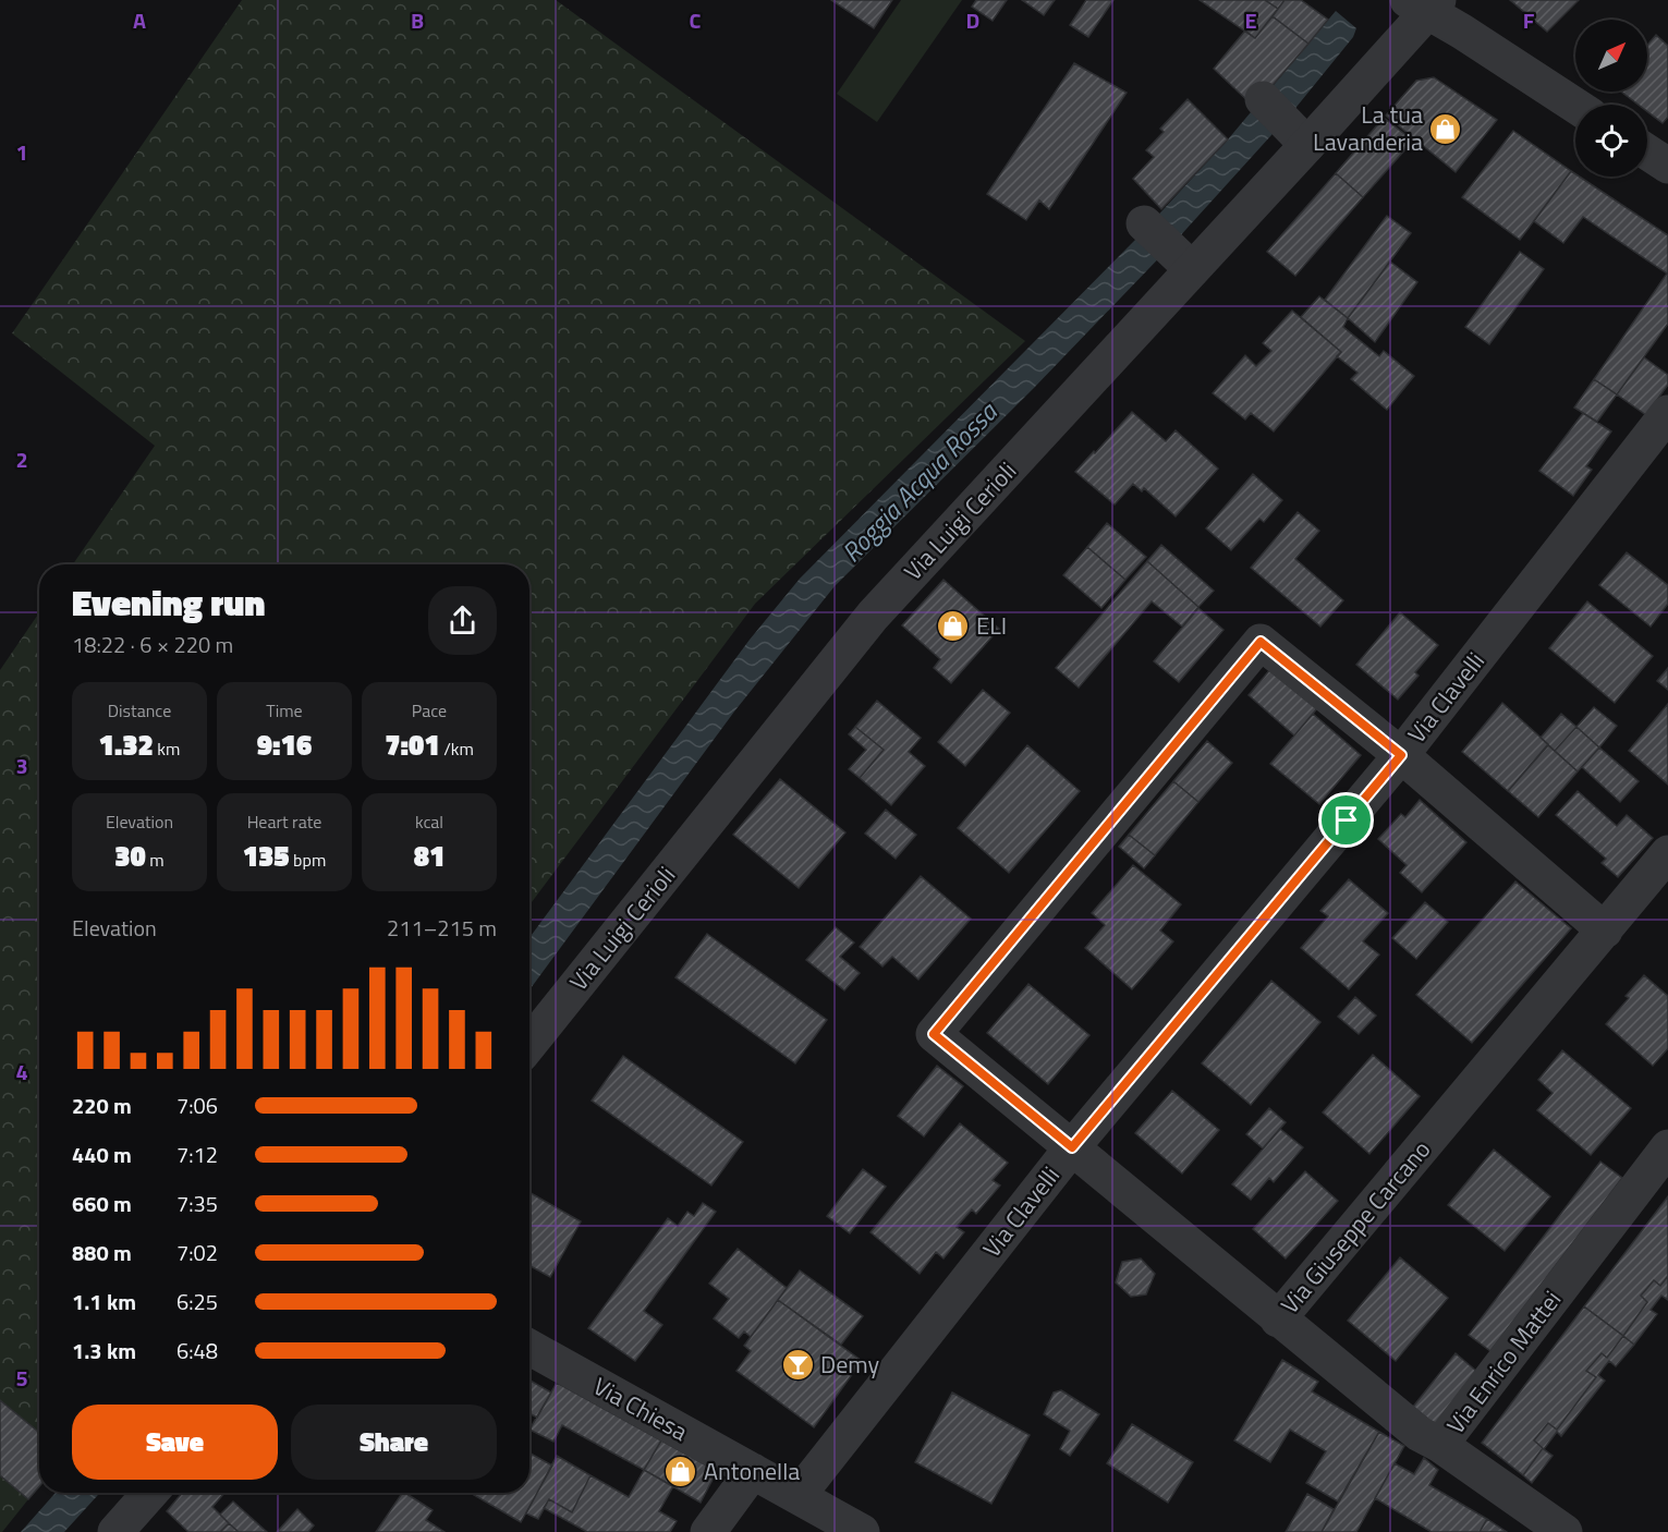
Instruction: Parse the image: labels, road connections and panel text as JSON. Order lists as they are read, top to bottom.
{
  "streets": {
    "street": [
      "Via Luigi Cerioli",
      "Via Clavelli",
      "Via Giuseppe Carcano",
      "Via Enrico Mattei",
      "Via Chiesa"
    ]
  },
  "crossings": [
    ["Via Clavelli", "Via Giuseppe Carcano"],
    ["Via Clavelli", "Via Chiesa"],
    ["Via Giuseppe Carcano", "Via Enrico Mattei"]
  ],
  "water": ["Roggia Acqua Rossa"],
  "places": {
    "shop": ["La tua Lavanderia", "ELI", "Antonella"],
    "bar": ["Demy"]
  },
  "north": "top right",
  "page": {
    "heading": ["Evening run", "18:22 · 6 × 220 m"],
    "stats": [
      ["Distance", "1.32 km"],
      ["Time", "9:16"],
      ["Pace", "7:01 /km"],
      ["Elevation", "30 m"],
      ["Heart rate", "135 bpm"],
      ["kcal", "81"]
    ],
    "chart": ["Elevation", "211–215 m"],
    "list": [
      {
        "name": "220 m",
        "note": "7:06"
      },
      {
        "name": "440 m",
        "note": "7:12"
      },
      {
        "name": "660 m",
        "note": "7:35"
      },
      {
        "name": "880 m",
        "note": "7:02"
      },
      {
        "name": "1.1 km",
        "note": "6:25"
      },
      {
        "name": "1.3 km",
        "note": "6:48"
      }
    ],
    "buttons": ["Save", "Share"]
  },
  "grid": {
    "columns": [
      "A",
      "B",
      "C",
      "D",
      "E",
      "F"
    ],
    "rows": [
      "1",
      "2",
      "3",
      "4",
      "5"
    ]
  }
}
